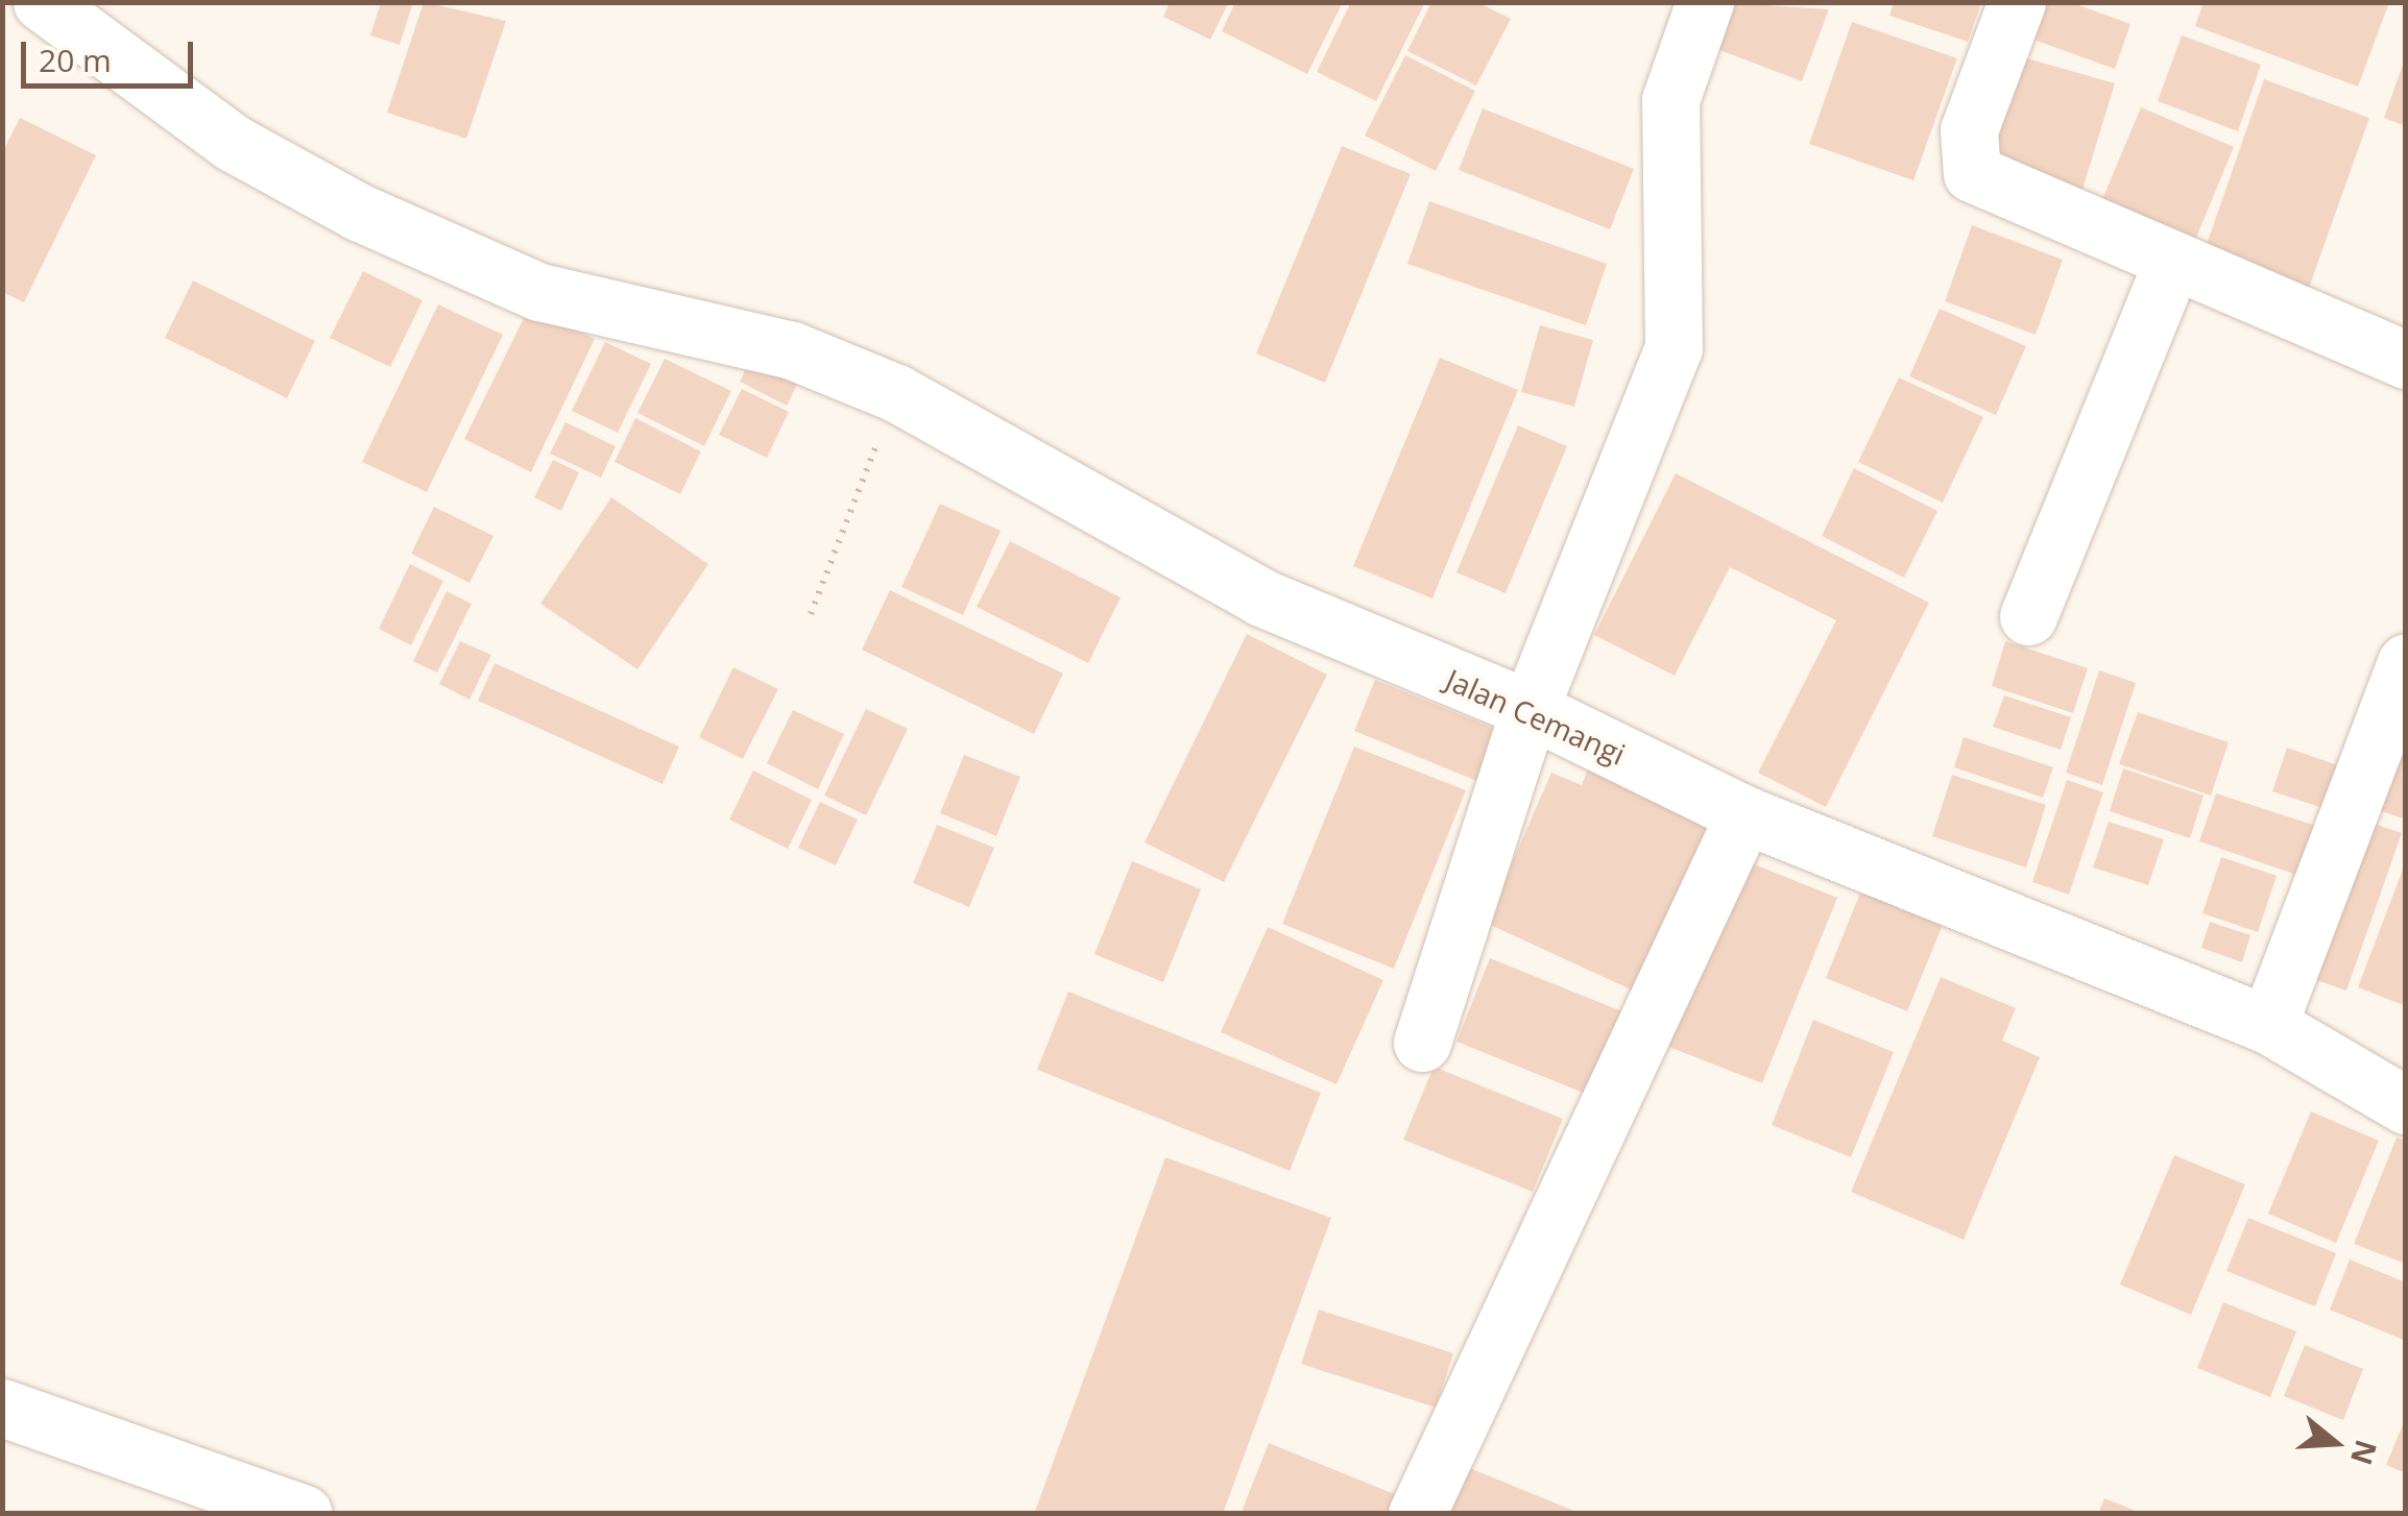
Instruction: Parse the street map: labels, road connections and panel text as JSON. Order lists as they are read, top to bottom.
{
  "streets": {
    "street": ["Jalan Cemangi"]
  },
  "scale_bar": "20 m",
  "north": "right"
}
